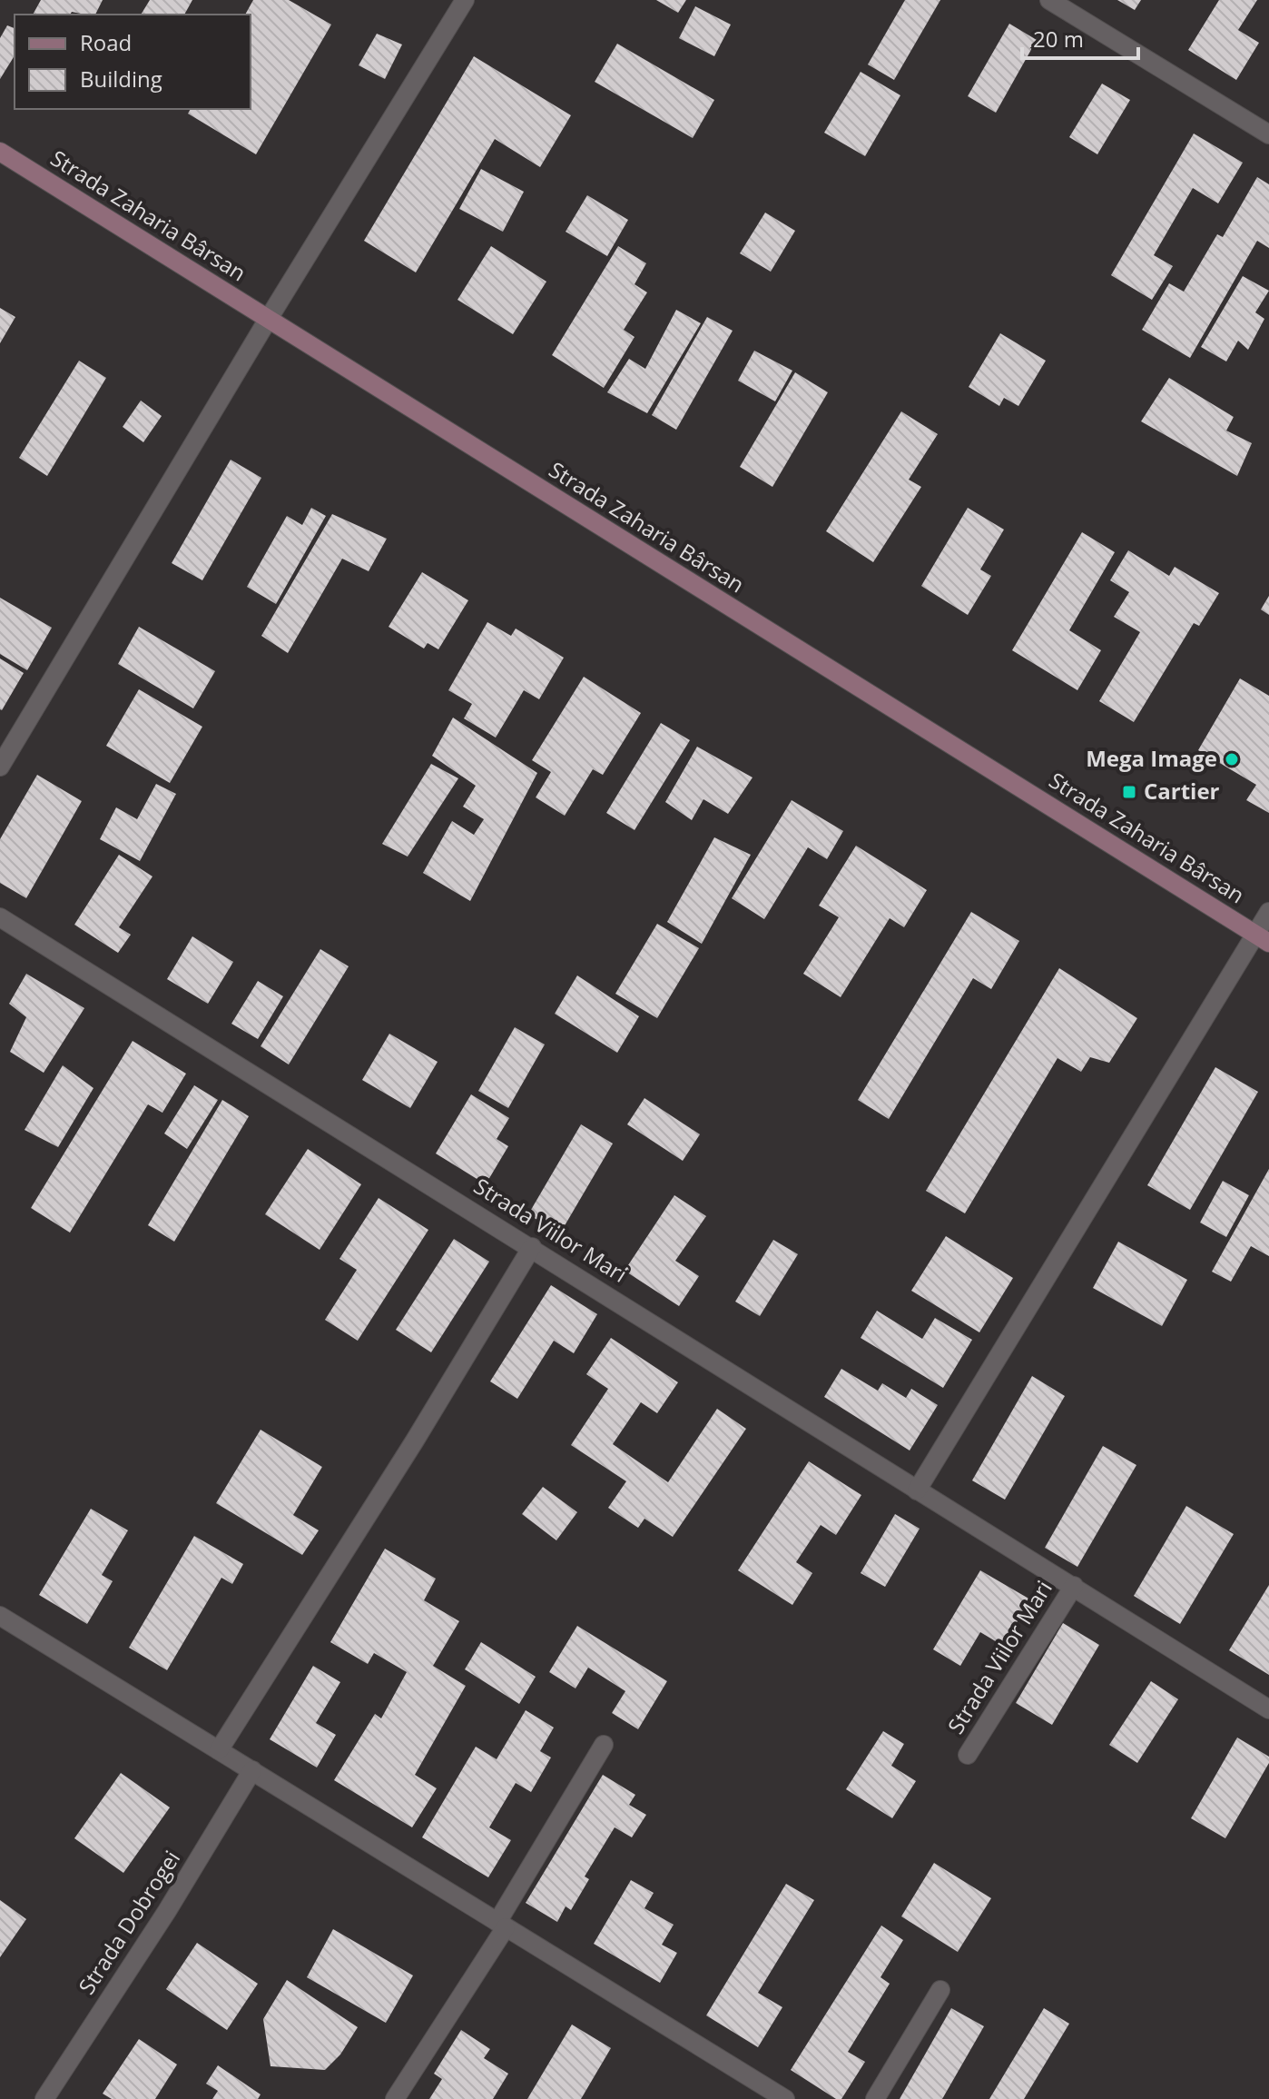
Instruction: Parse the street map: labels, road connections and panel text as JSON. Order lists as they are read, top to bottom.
{
  "streets": {
    "main road": ["Strada Zaharia Bârsan"],
    "street": ["Strada Viilor Mari", "Strada Dobrogei"]
  },
  "places": {
    "other": ["Mega Image"],
    "transit": ["Cartier"]
  },
  "legend": ["Road", "Building"],
  "scale_bar": "20 m"
}
